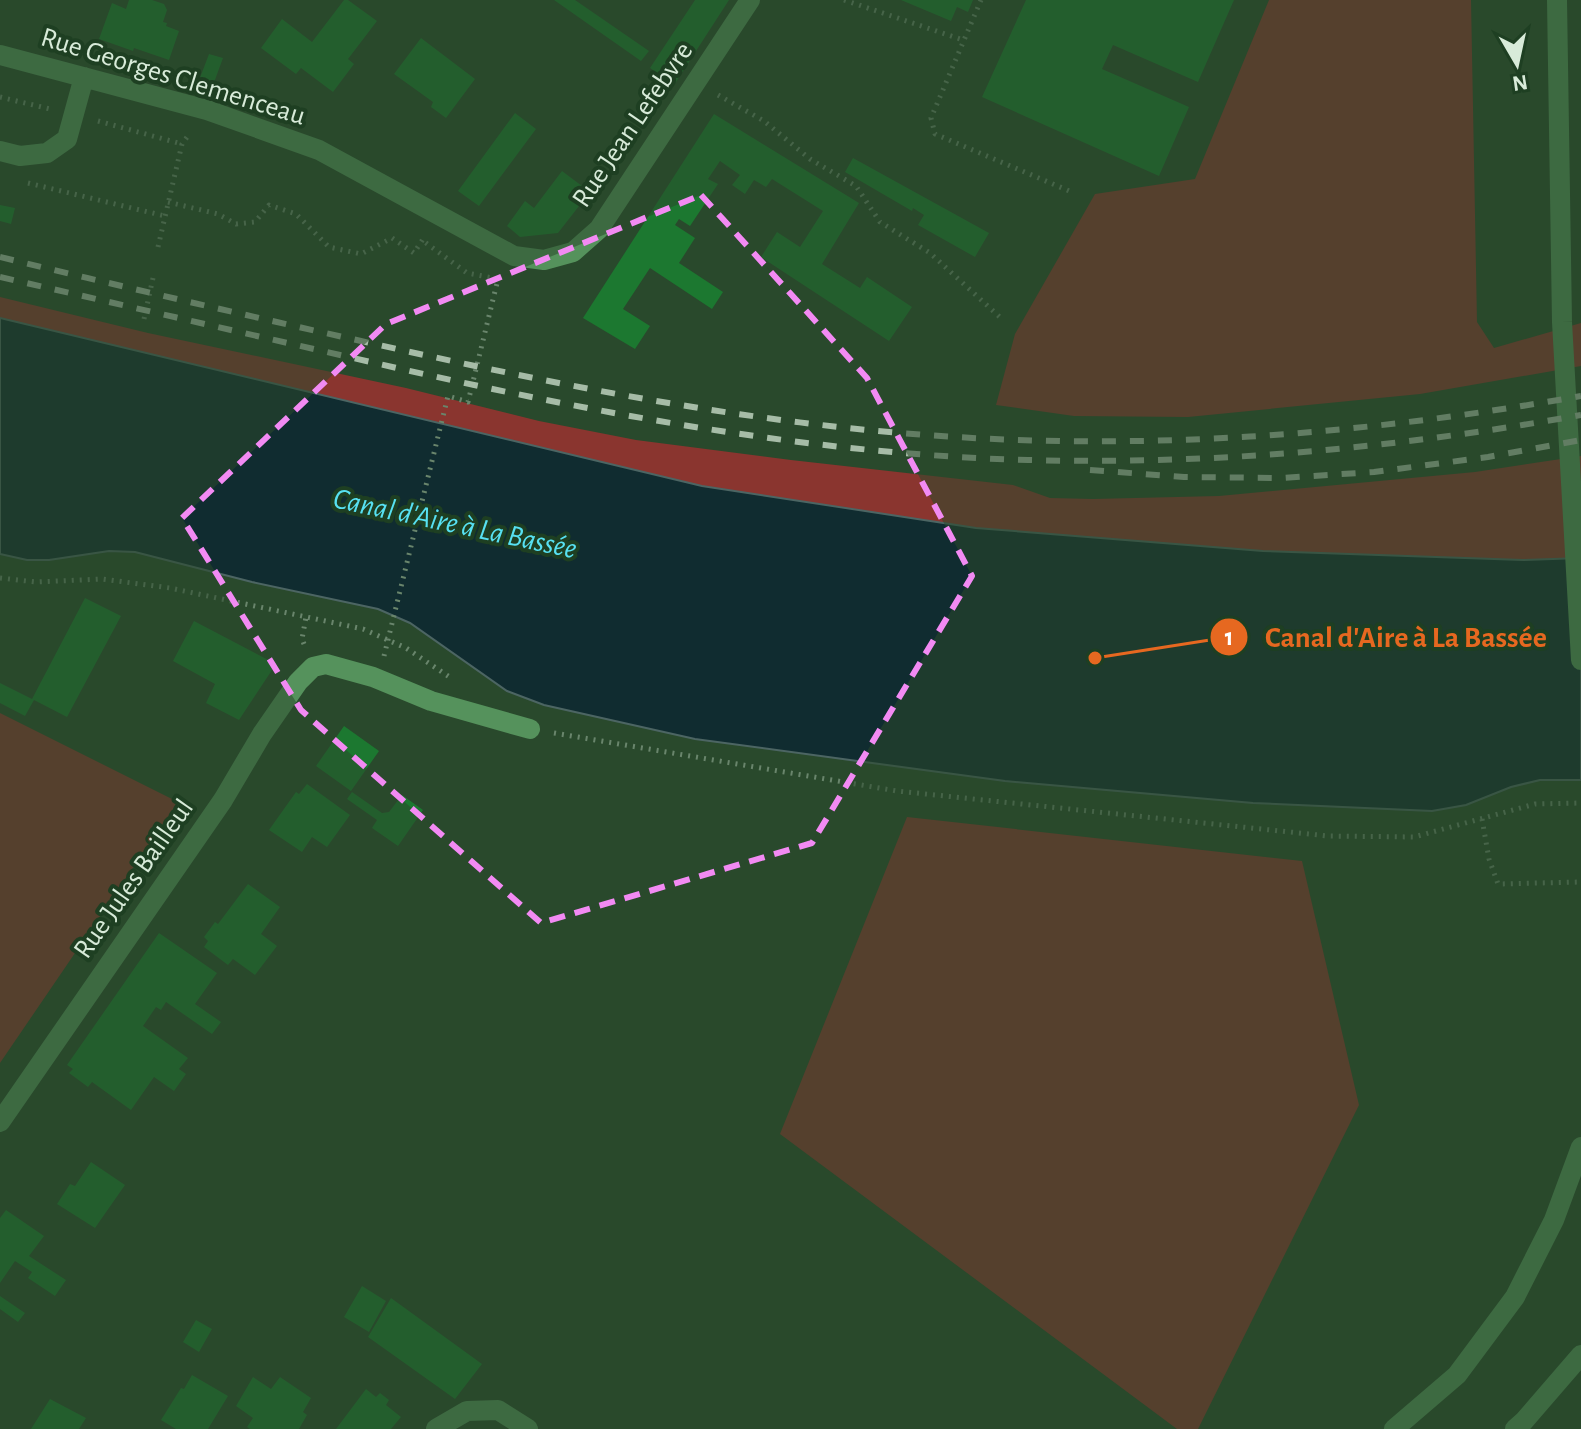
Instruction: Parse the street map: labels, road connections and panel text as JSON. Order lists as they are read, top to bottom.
{
  "streets": {
    "street": ["Rue Georges Clemenceau", "Rue Jean Lefebvre", "Rue Jules Bailleul"]
  },
  "crossings": [
    ["Rue Georges Clemenceau", "Rue Jean Lefebvre"]
  ],
  "water": ["Canal d'Aire à La Bassée"],
  "places": ["Canal d'Aire à La Bassée"],
  "north": "bottom"
}
